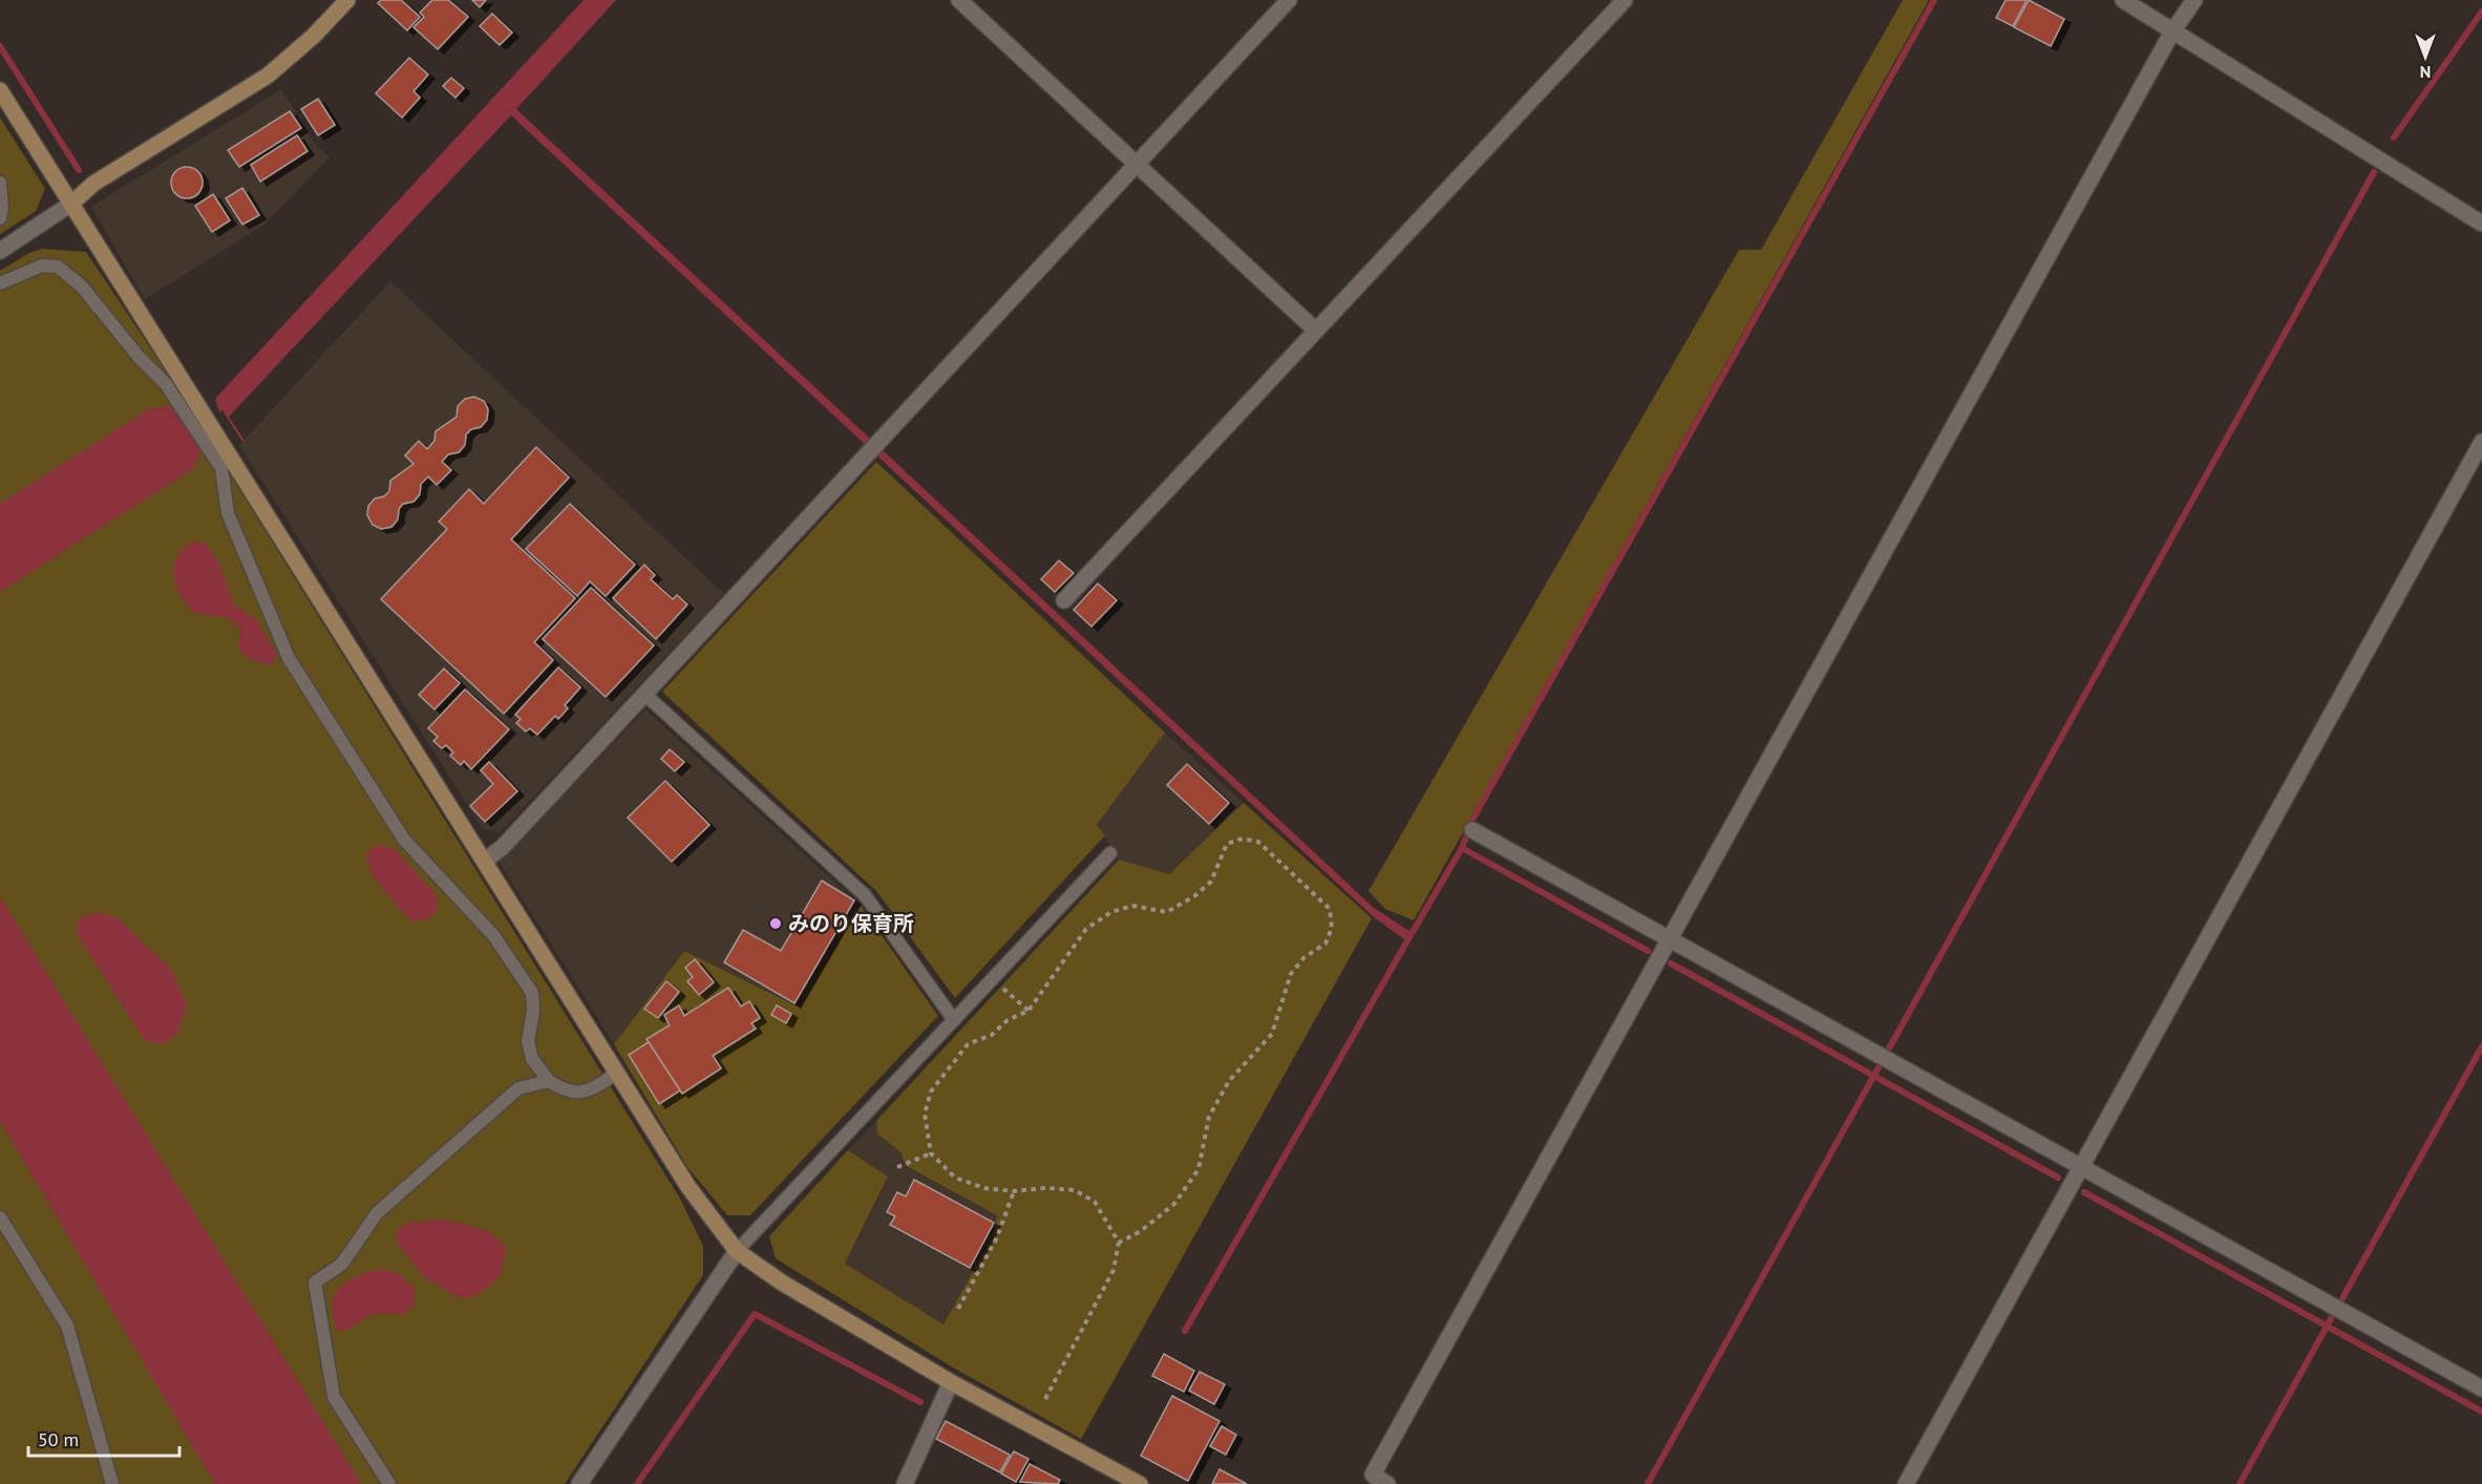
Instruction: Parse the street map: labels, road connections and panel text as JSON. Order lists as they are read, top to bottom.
{
  "places": ["みのり保育所"],
  "scale_bar": "50 m",
  "north": "bottom"
}
